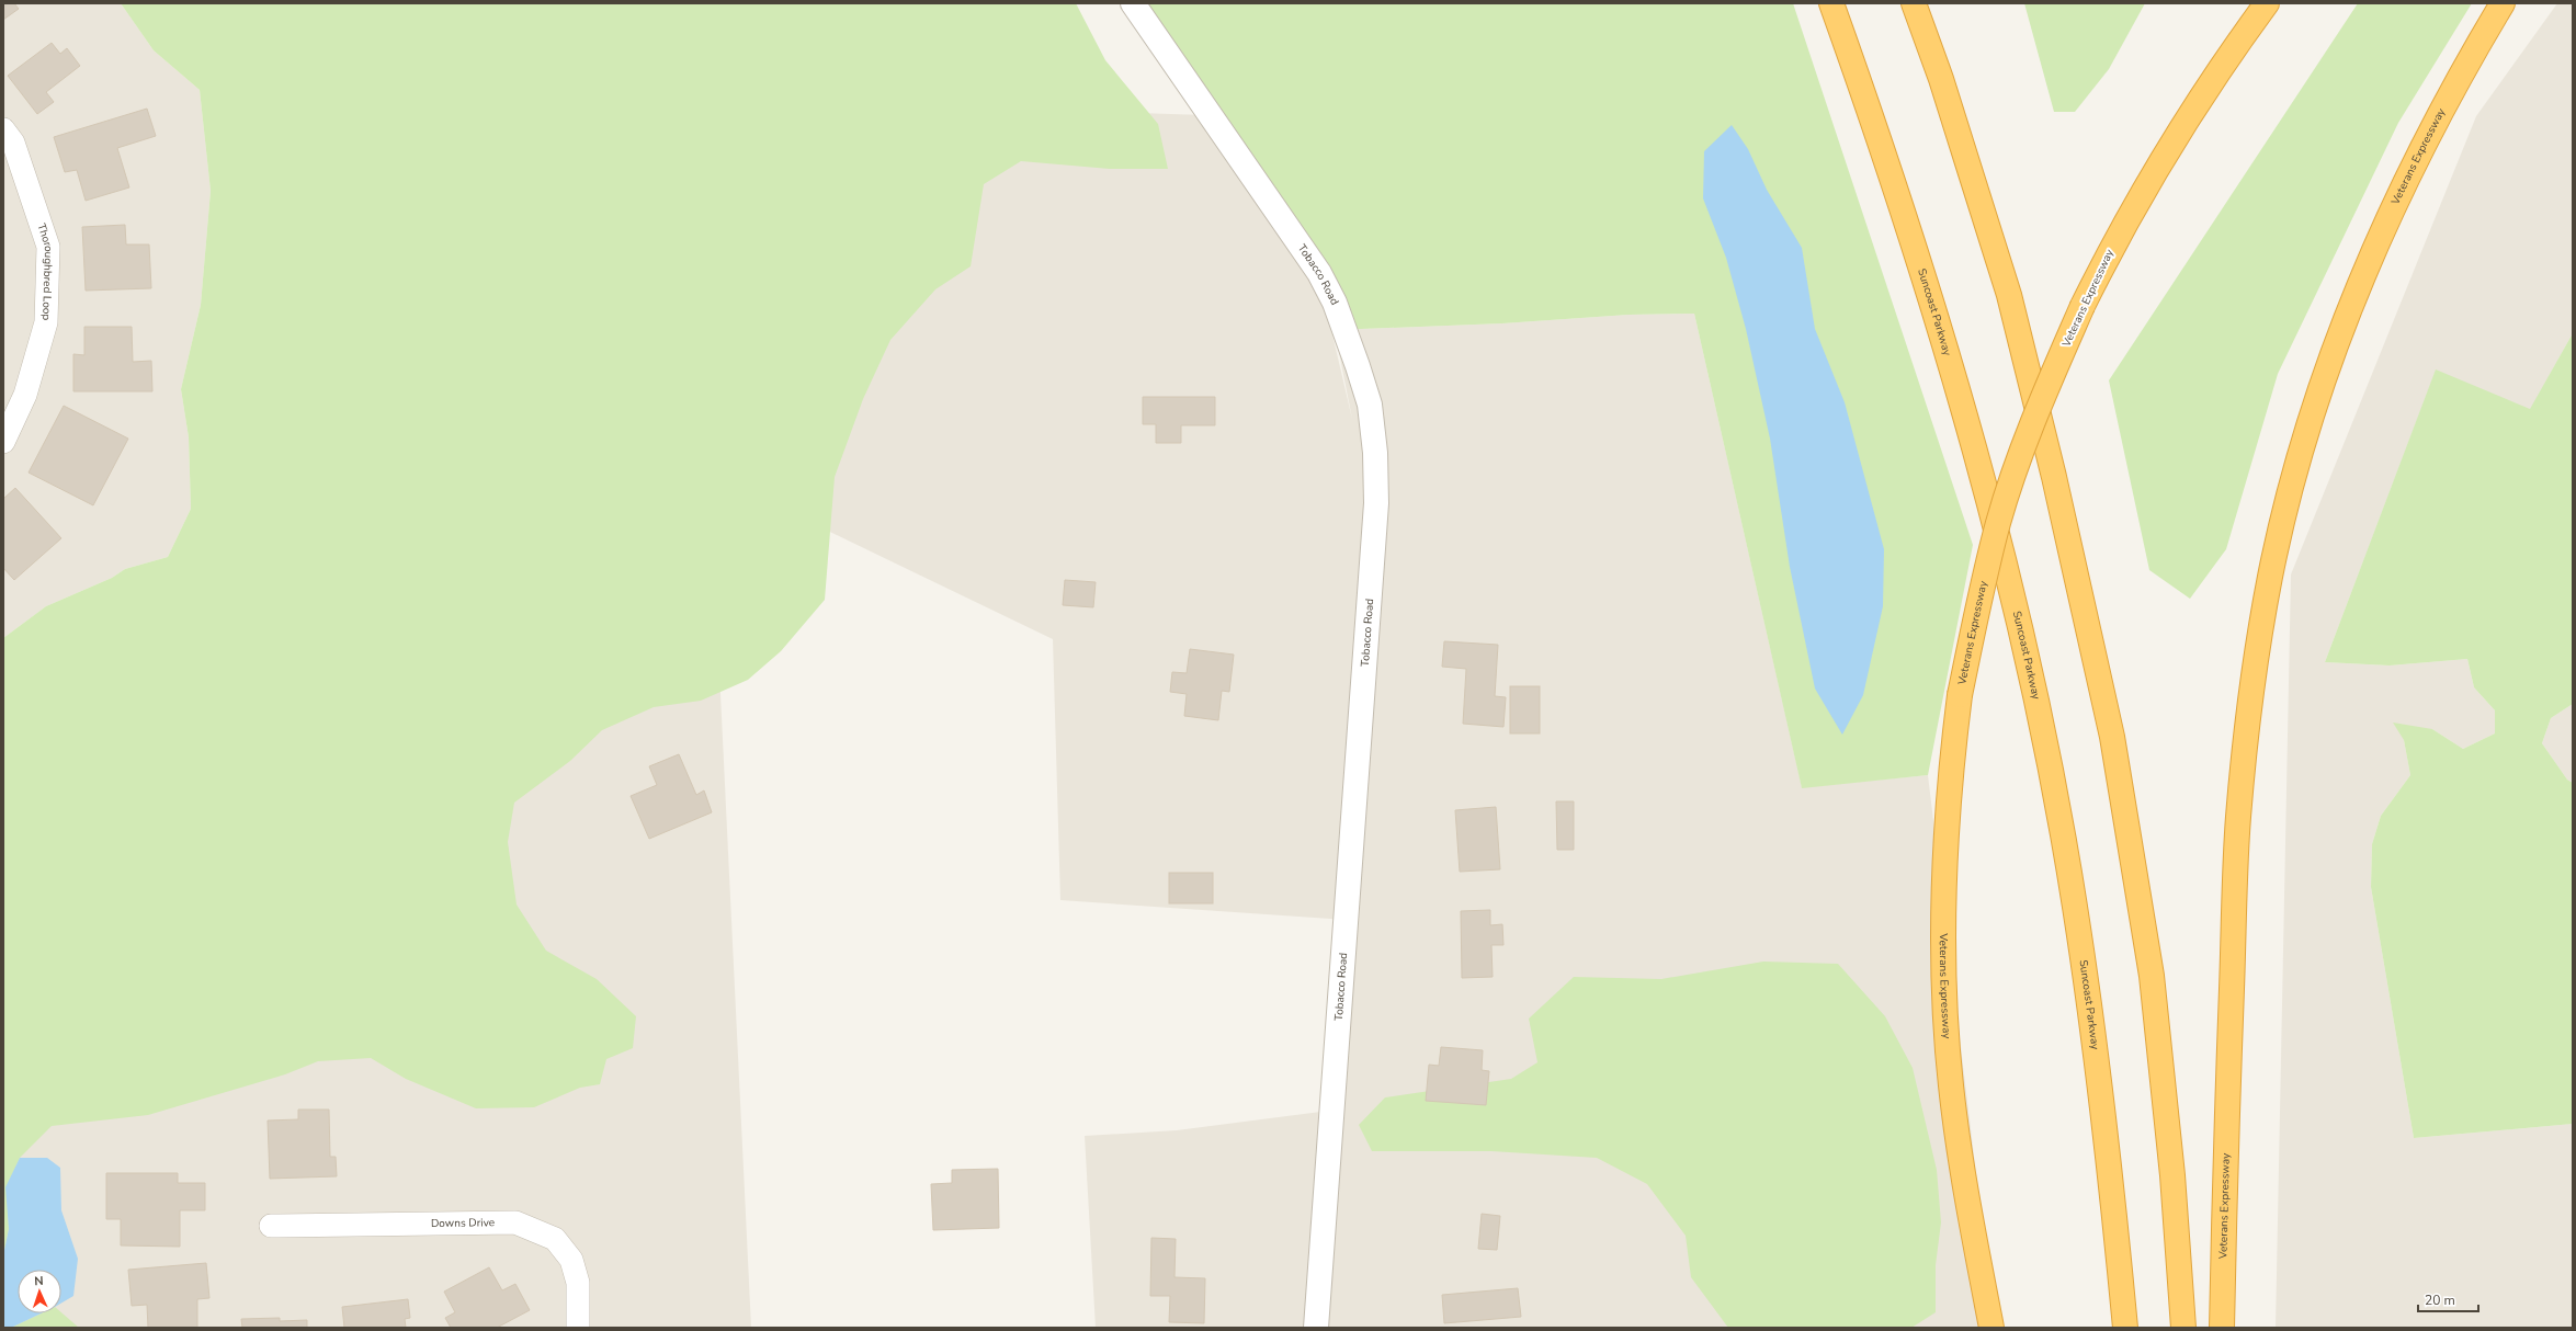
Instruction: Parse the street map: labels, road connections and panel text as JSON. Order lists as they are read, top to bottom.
{
  "streets": {
    "highway": ["Veterans Expressway", "Suncoast Parkway"],
    "street": ["Thoroughbred Loop", "Tobacco Road", "Downs Drive"]
  },
  "scale_bar": "20 m",
  "north": "top"
}
